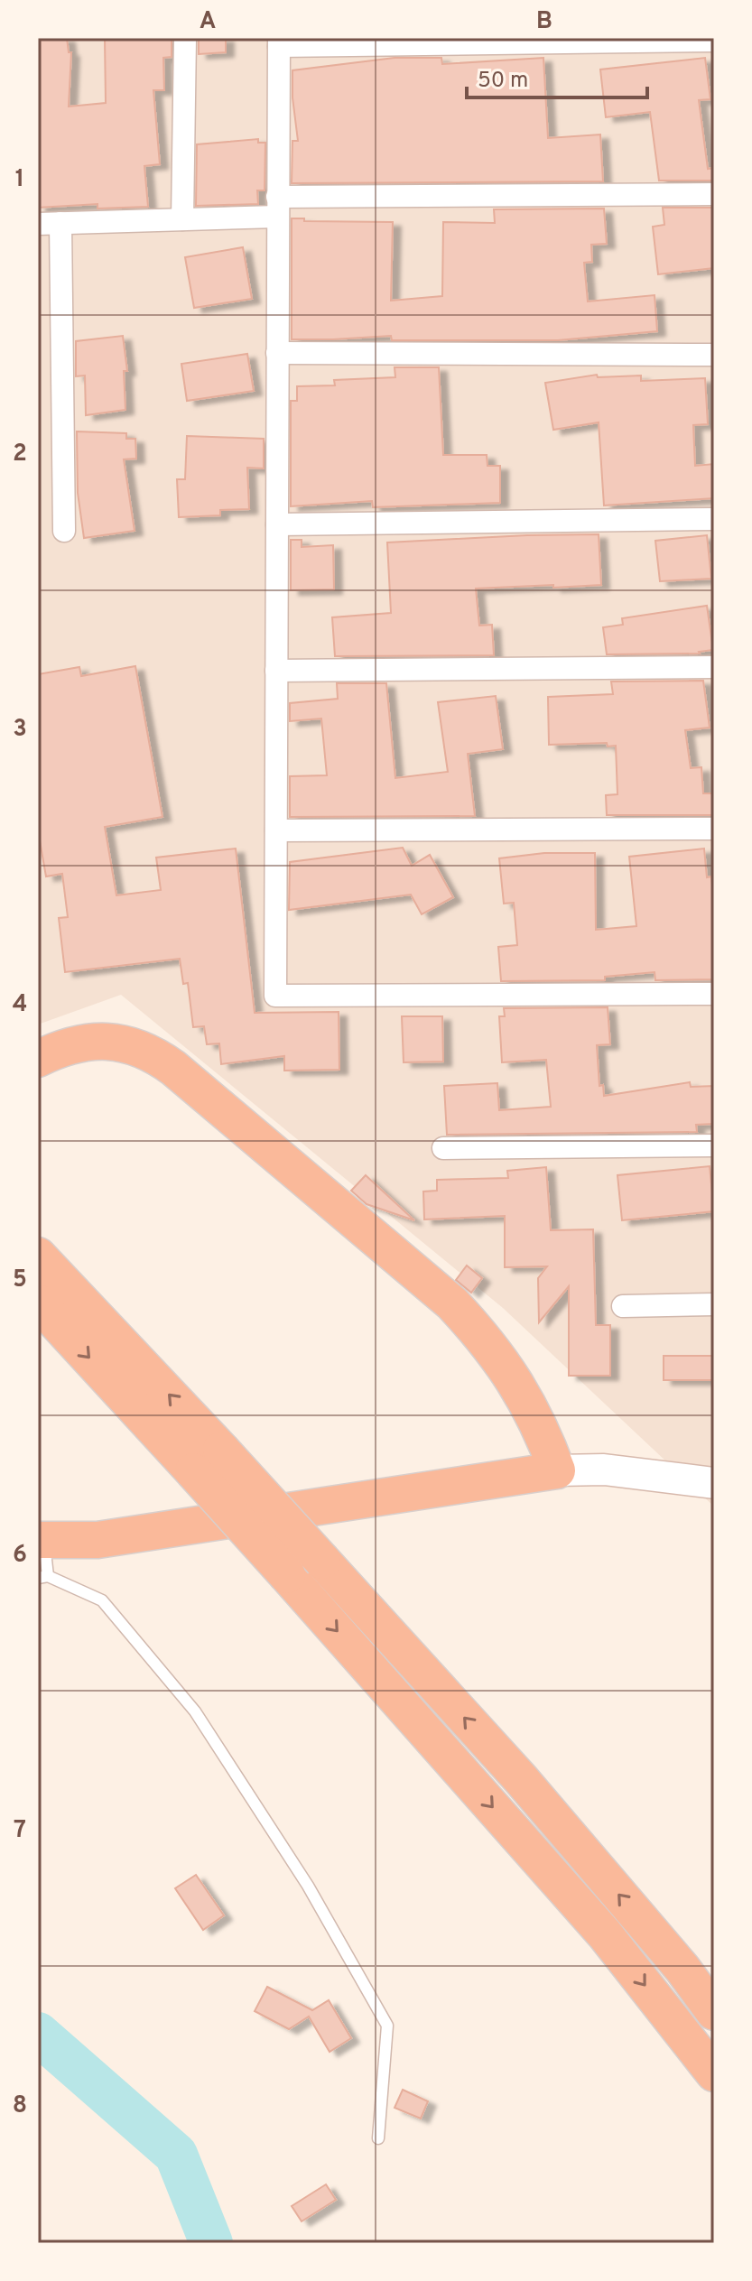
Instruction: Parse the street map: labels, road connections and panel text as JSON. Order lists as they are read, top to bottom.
{
  "scale_bar": "50 m",
  "grid": {
    "columns": ["A", "B"],
    "rows": [
      "1",
      "2",
      "3",
      "4",
      "5",
      "6",
      "7",
      "8"
    ]
  }
}
